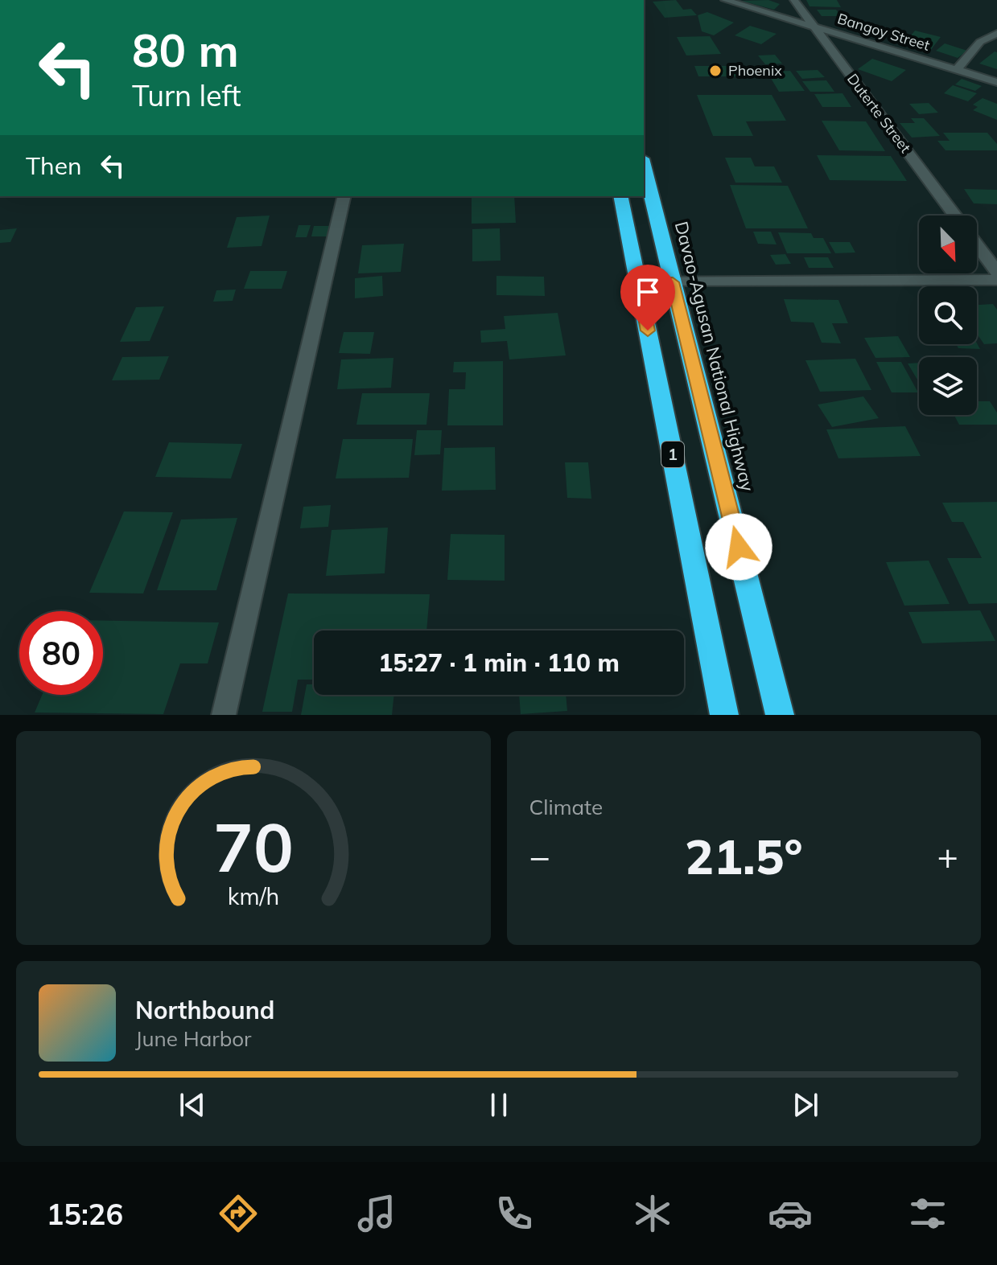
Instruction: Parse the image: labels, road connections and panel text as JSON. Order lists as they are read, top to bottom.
{
  "streets": {
    "highway": ["Davao-Agusan National Highway", "1"],
    "street": ["Bangoy Street", "Duterte Street"]
  },
  "crossings": [
    ["Bangoy Street", "Duterte Street"]
  ],
  "places": ["Phoenix"],
  "north": "bottom right",
  "page": {
    "turn": ["80 m", "Turn left"],
    "then": "Then",
    "limit": "80",
    "trip": "15:27 · 1 min · 110 m",
    "tile": "Climate",
    "heat": ["−", "21.5°", "+"],
    "song": ["Northbound", "June Harbor"],
    "tabs": "15:26",
    "gauge": ["70", "km/h"]
  }
}
